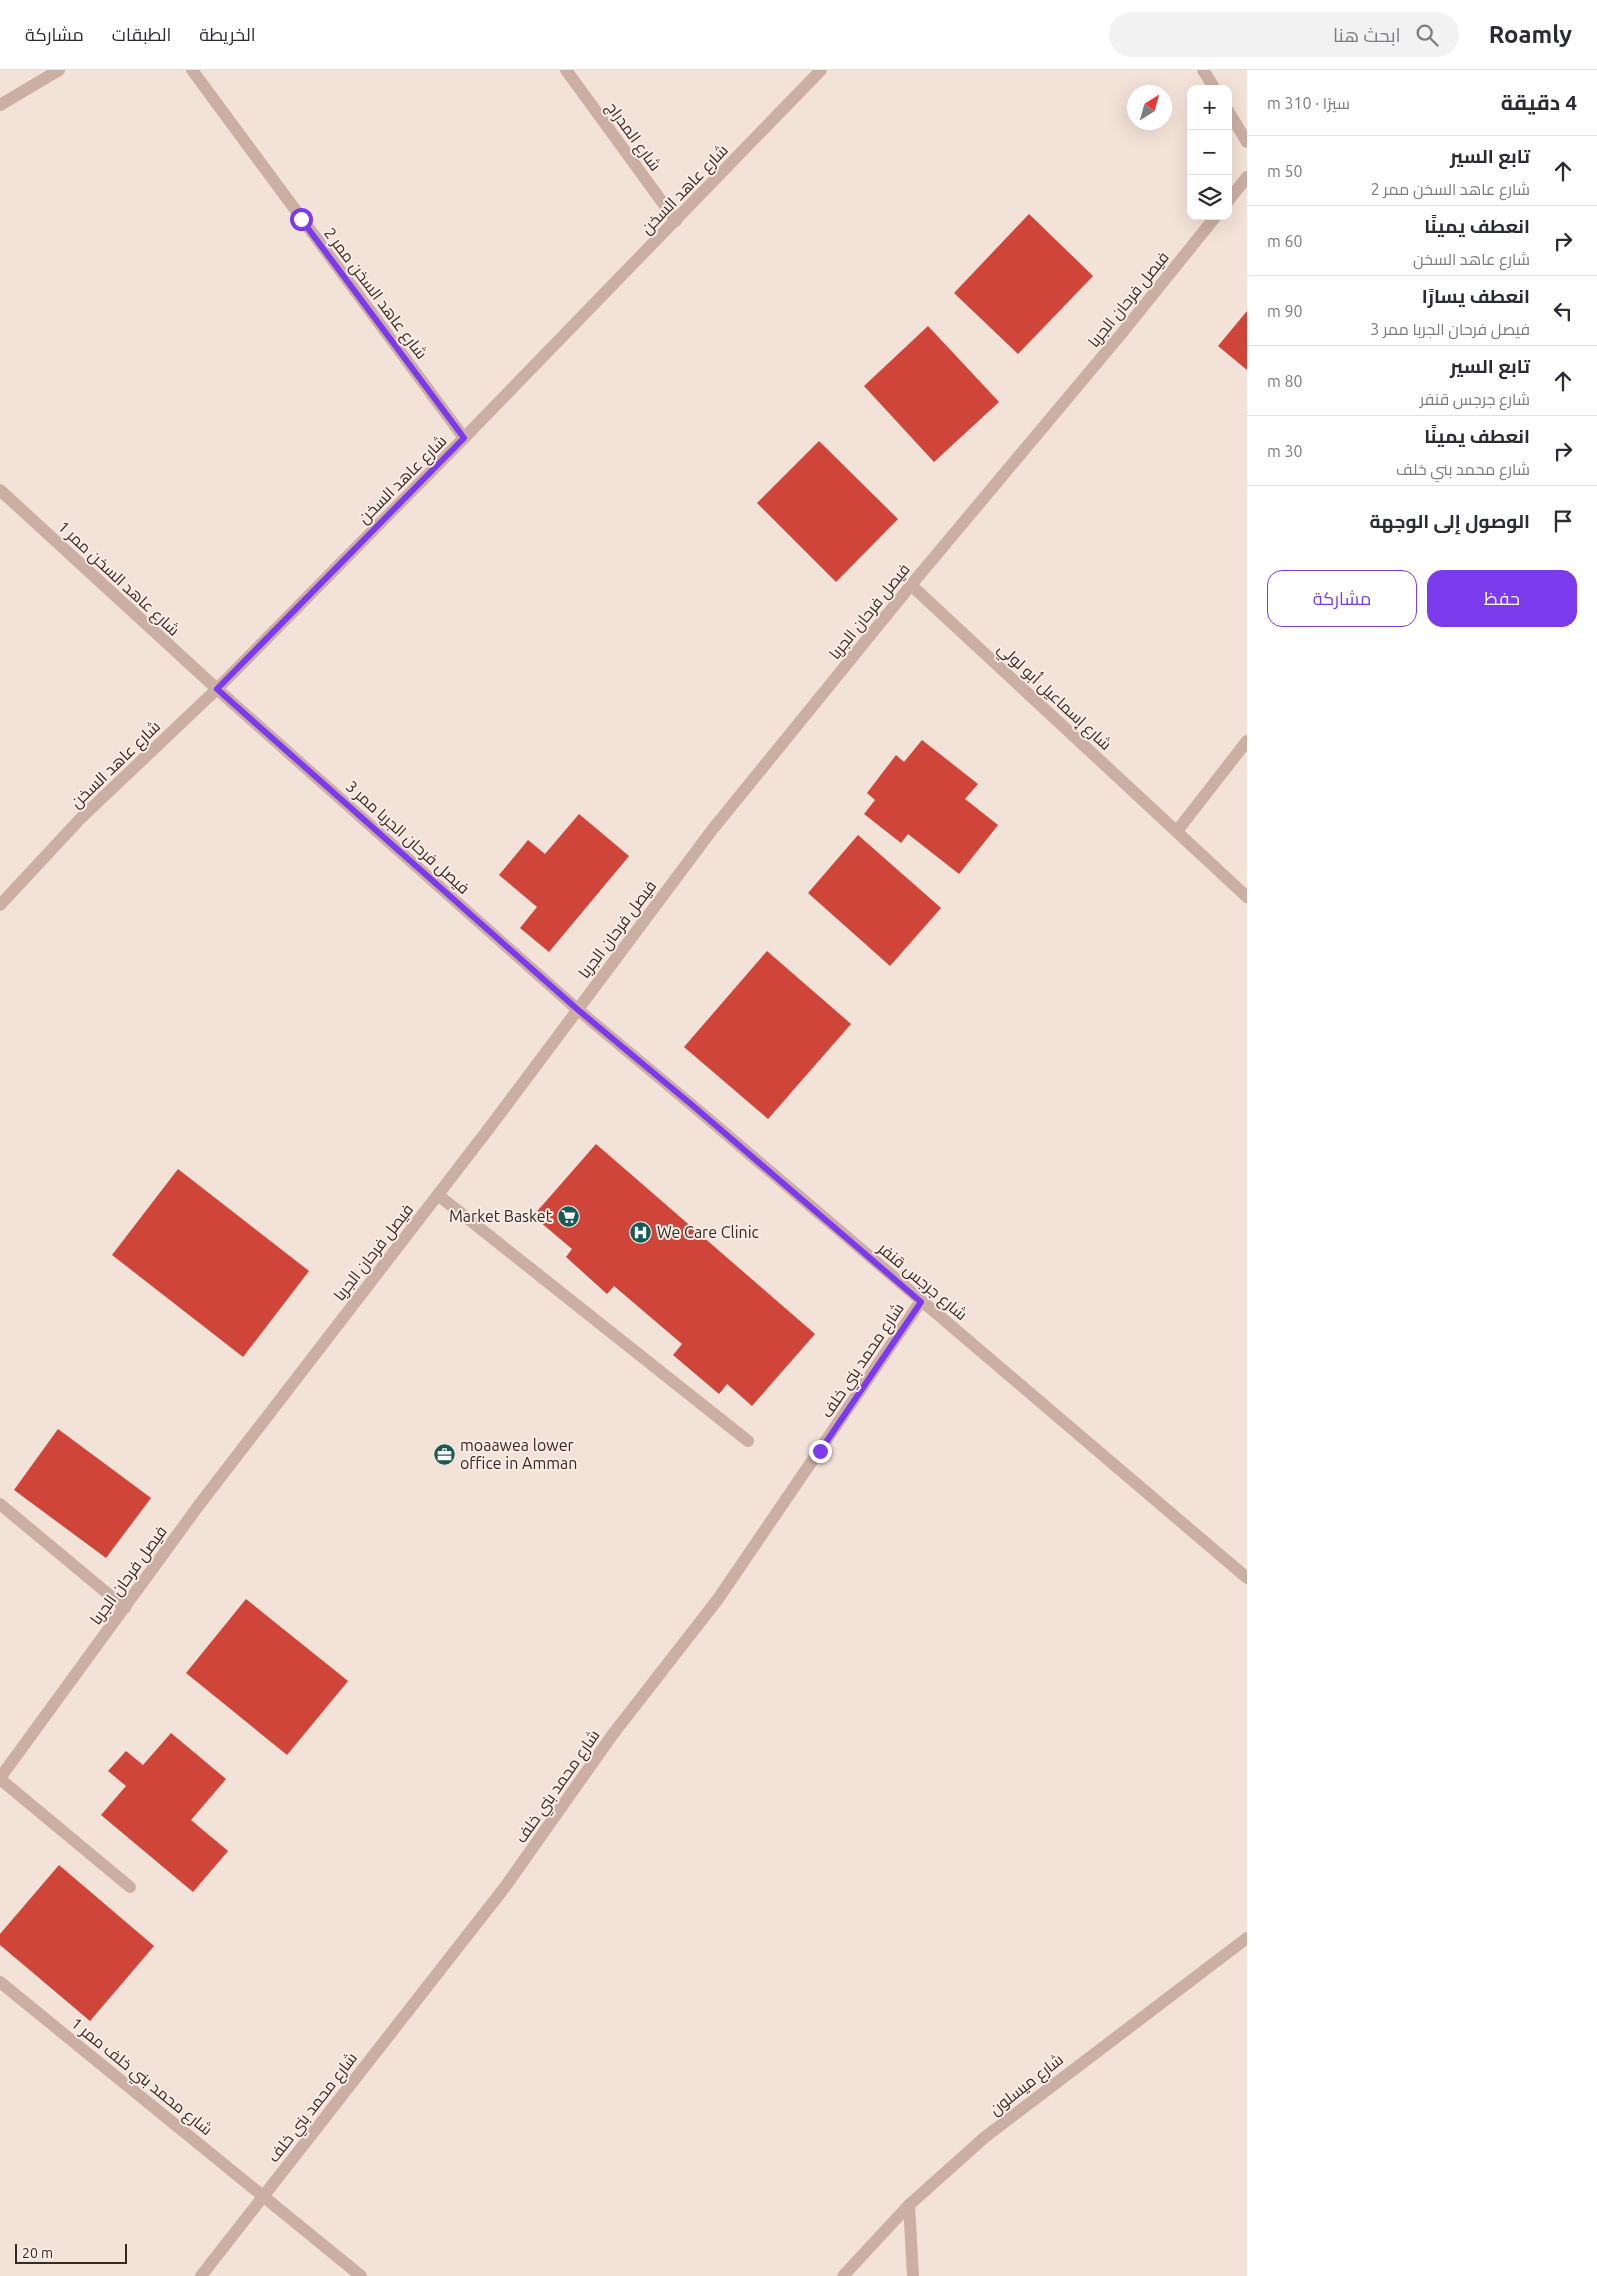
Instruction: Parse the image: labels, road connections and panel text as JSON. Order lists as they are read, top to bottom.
{
  "streets": {
    "street": [
      "شارع المدراج",
      "شارع عاهد السخن",
      "شارع عاهد السخن ممر 2",
      "فيصل فرحان الجربا",
      "شارع عاهد السخن ممر 1",
      "شارع إسماعيل أبو لولي",
      "فيصل فرحان الجربا ممر 3",
      "شارع جرجس قنفر",
      "شارع محمد بني خلف",
      "شارع محمد بني خلف ممر 1",
      "شارع ميسلون"
    ]
  },
  "crossings": [
    ["شارع المدراج", "شارع عاهد السخن"],
    ["شارع عاهد السخن", "شارع عاهد السخن ممر 2"],
    ["شارع عاهد السخن", "شارع عاهد السخن ممر 1"],
    ["شارع عاهد السخن", "فيصل فرحان الجربا ممر 3"],
    ["فيصل فرحان الجربا", "شارع إسماعيل أبو لولي"],
    ["فيصل فرحان الجربا", "فيصل فرحان الجربا ممر 3"],
    ["فيصل فرحان الجربا", "شارع جرجس قنفر"],
    ["شارع عاهد السخن ممر 1", "فيصل فرحان الجربا ممر 3"],
    ["فيصل فرحان الجربا ممر 3", "شارع جرجس قنفر"],
    ["شارع جرجس قنفر", "شارع محمد بني خلف"],
    ["شارع محمد بني خلف", "شارع محمد بني خلف ممر 1"]
  ],
  "places": {
    "supermarket": ["Market Basket"],
    "hospital": ["We Care Clinic"],
    "office": ["moaawea lower office in Amman"]
  },
  "scale_bar": "20 m",
  "north": "top right",
  "page": {
    "header": "Roamly",
    "search": "ابحث هنا",
    "nav": ["الخريطة", "الطبقات", "مشاركة"],
    "heading": ["4 دقيقة", "سيرًا · 310 m"],
    "map_buttons": ["+", "−"],
    "list": [
      ["تابع السير", "شارع عاهد السخن ممر 2", "50 m"],
      ["انعطف يمينًا", "شارع عاهد السخن", "60 m"],
      ["انعطف يسارًا", "فيصل فرحان الجربا ممر 3", "90 m"],
      ["تابع السير", "شارع جرجس قنفر", "80 m"],
      ["انعطف يمينًا", "شارع محمد بني خلف", "30 m"],
      "الوصول إلى الوجهة"
    ],
    "buttons": ["حفظ", "مشاركة"],
    "scale": "20 m"
  }
}
